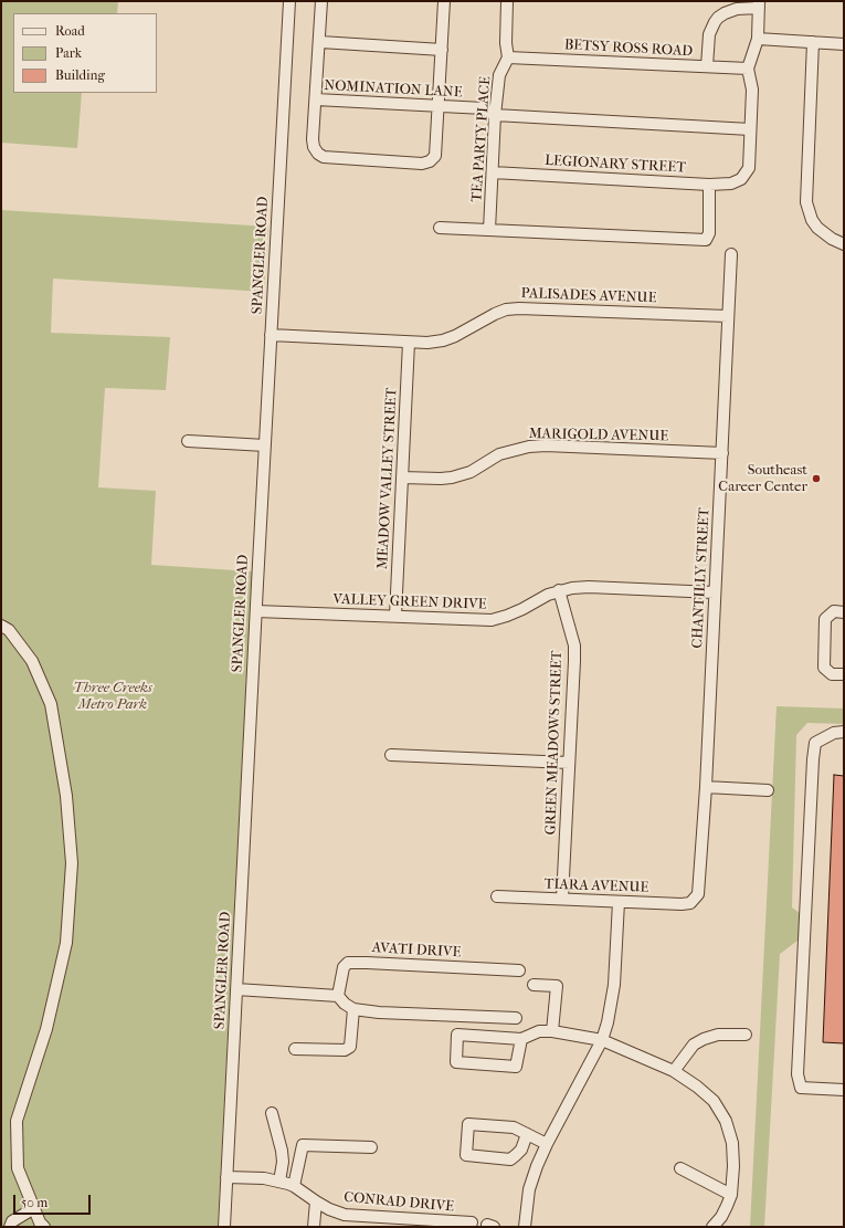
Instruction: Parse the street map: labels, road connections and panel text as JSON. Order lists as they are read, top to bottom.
{
  "streets": {
    "street": [
      "BETSY ROSS ROAD",
      "NOMINATION LANE",
      "TEA PARTY PLACE",
      "LEGIONARY STREET",
      "SPANGLER ROAD",
      "PALISADES AVENUE",
      "MARIGOLD AVENUE",
      "MEADOW VALLEY STREET",
      "CHANTILLY STREET",
      "VALLEY GREEN DRIVE",
      "GREEN MEADOWS STREET",
      "TIARA AVENUE",
      "AVATI DRIVE",
      "CONRAD DRIVE"
    ]
  },
  "crossings": [
    ["BETSY ROSS ROAD", "TEA PARTY PLACE"],
    ["NOMINATION LANE", "TEA PARTY PLACE"],
    ["NOMINATION LANE", "LEGIONARY STREET"],
    ["TEA PARTY PLACE", "LEGIONARY STREET"],
    ["SPANGLER ROAD", "PALISADES AVENUE"],
    ["SPANGLER ROAD", "VALLEY GREEN DRIVE"],
    ["SPANGLER ROAD", "CONRAD DRIVE"],
    ["PALISADES AVENUE", "MEADOW VALLEY STREET"],
    ["PALISADES AVENUE", "CHANTILLY STREET"],
    ["MARIGOLD AVENUE", "MEADOW VALLEY STREET"],
    ["MARIGOLD AVENUE", "CHANTILLY STREET"],
    ["MEADOW VALLEY STREET", "VALLEY GREEN DRIVE"],
    ["CHANTILLY STREET", "VALLEY GREEN DRIVE"],
    ["CHANTILLY STREET", "TIARA AVENUE"],
    ["VALLEY GREEN DRIVE", "GREEN MEADOWS STREET"],
    ["GREEN MEADOWS STREET", "TIARA AVENUE"]
  ],
  "parks": ["Three Creeks Metro Park"],
  "places": ["Southeast Career Center"],
  "legend": ["Road", "Park", "Building"],
  "scale_bar": "50 m"
}
